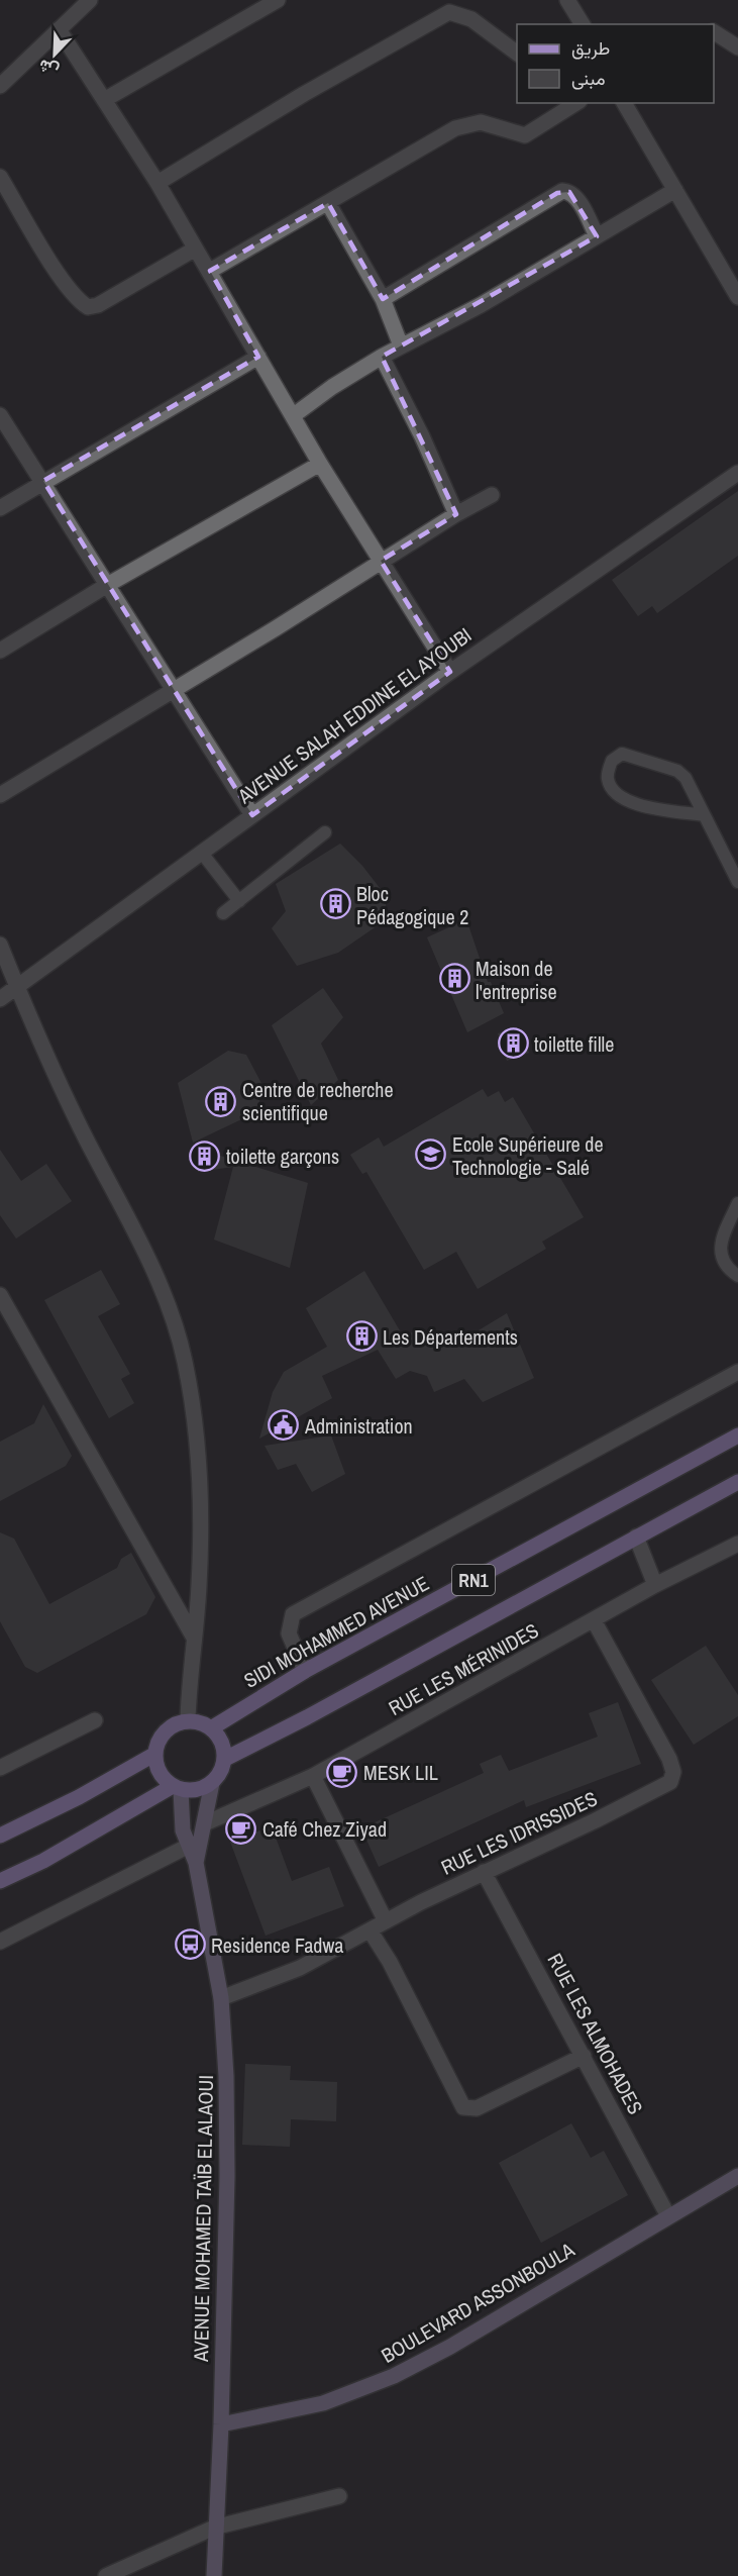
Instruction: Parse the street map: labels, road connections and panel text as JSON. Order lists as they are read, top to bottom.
{
  "streets": {
    "main road": ["RN1", "SIDI MOHAMMED AVENUE"],
    "street": [
      "AVENUE SALAH EDDINE EL AYOUBI",
      "RUE LES MÉRINIDES",
      "RUE LES IDRISSIDES",
      "RUE LES ALMOHADES",
      "AVENUE MOHAMED TAÏB EL ALAOUI",
      "BOULEVARD ASSONBOULA"
    ]
  },
  "crossings": [
    ["RN1", "SIDI MOHAMMED AVENUE"],
    ["RN1", "AVENUE MOHAMED TAÏB EL ALAOUI"],
    ["SIDI MOHAMMED AVENUE", "AVENUE MOHAMED TAÏB EL ALAOUI"],
    ["RUE LES MÉRINIDES", "RUE LES IDRISSIDES"],
    ["RUE LES MÉRINIDES", "AVENUE MOHAMED TAÏB EL ALAOUI"],
    ["RUE LES IDRISSIDES", "RUE LES ALMOHADES"],
    ["RUE LES IDRISSIDES", "AVENUE MOHAMED TAÏB EL ALAOUI"],
    ["RUE LES ALMOHADES", "BOULEVARD ASSONBOULA"],
    ["AVENUE MOHAMED TAÏB EL ALAOUI", "BOULEVARD ASSONBOULA"]
  ],
  "places": {
    "building": [
      "Bloc Pédagogique 2",
      "Maison de l'entreprise",
      "toilette fille",
      "Centre de recherche scientifique",
      "toilette garçons",
      "Les Départements"
    ],
    "school or university": ["Ecole Supérieure de Technologie - Salé"],
    "public building": ["Administration"],
    "cafe": ["MESK LIL", "Café Chez Ziyad"],
    "bus stop": ["Residence Fadwa"]
  },
  "legend": ["طريق", "مبنى"],
  "north": "bottom left"
}
